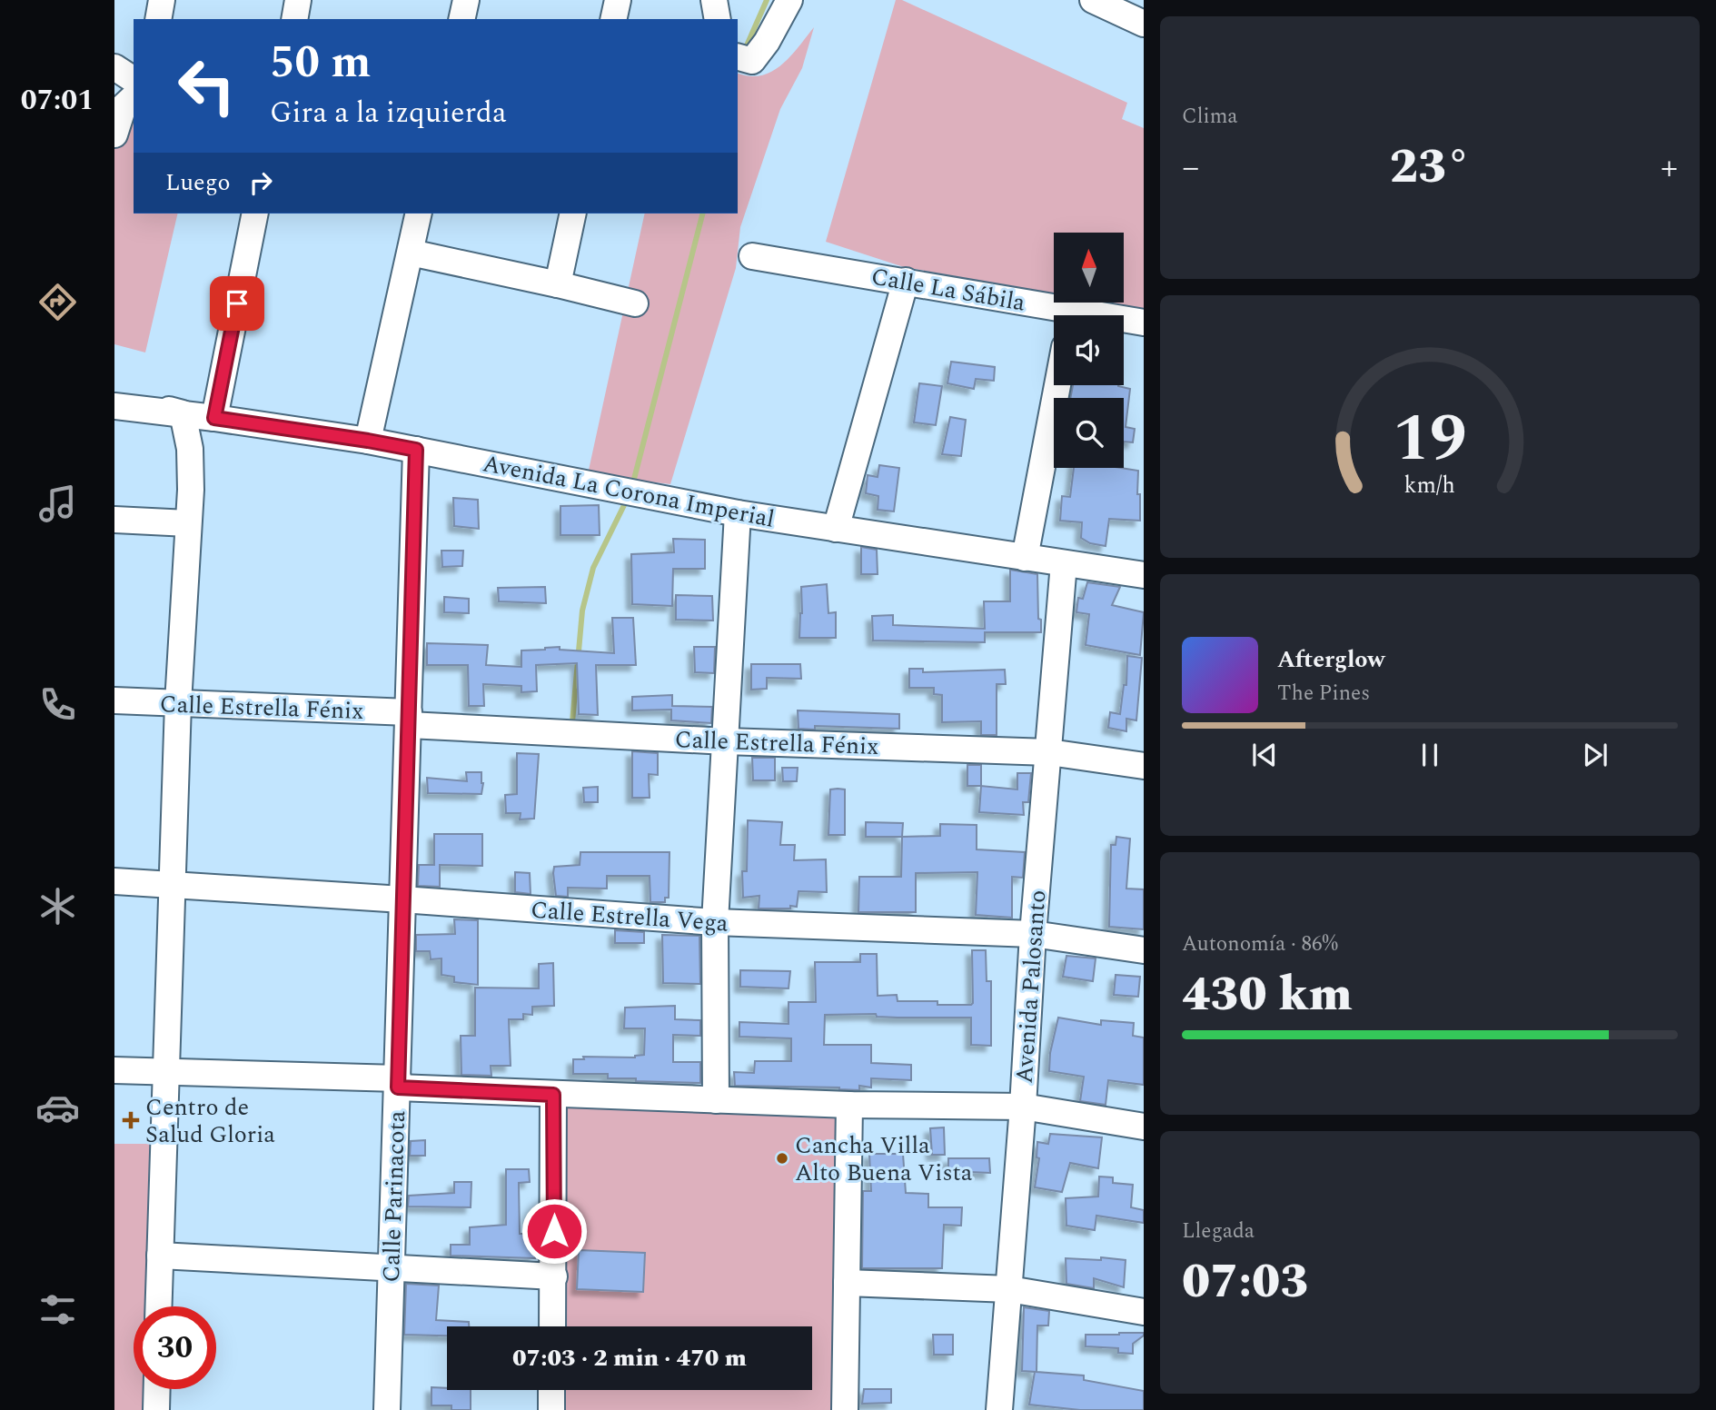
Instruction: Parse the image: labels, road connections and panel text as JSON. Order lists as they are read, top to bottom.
{
  "streets": {
    "street": [
      "Calle La Sábila",
      "Avenida La Corona Imperial",
      "Calle Estrella Fénix",
      "Calle Estrella Vega",
      "Avenida Palosanto",
      "Calle Parinacota"
    ]
  },
  "crossings": [
    ["Avenida La Corona Imperial", "Avenida Palosanto"],
    ["Avenida La Corona Imperial", "Calle Parinacota"],
    ["Calle Estrella Fénix", "Avenida Palosanto"],
    ["Calle Estrella Fénix", "Calle Parinacota"],
    ["Calle Estrella Vega", "Avenida Palosanto"],
    ["Calle Estrella Vega", "Calle Parinacota"]
  ],
  "places": {
    "health": ["Centro de Salud Gloria"],
    "other": ["Cancha Villa Alto Buena Vista"]
  },
  "north": "top",
  "page": {
    "tabs": "07:01",
    "tile": [
      "Clima",
      ["Autonomía · 86%", "430 km"],
      ["Llegada", "07:03"]
    ],
    "turn": ["50 m", "Gira a la izquierda"],
    "heat": ["−", "23°", "+"],
    "then": "Luego",
    "song": ["Afterglow", "The Pines"],
    "limit": "30",
    "trip": "07:03 · 2 min · 470 m",
    "gauge": ["19", "km/h"]
  }
}
